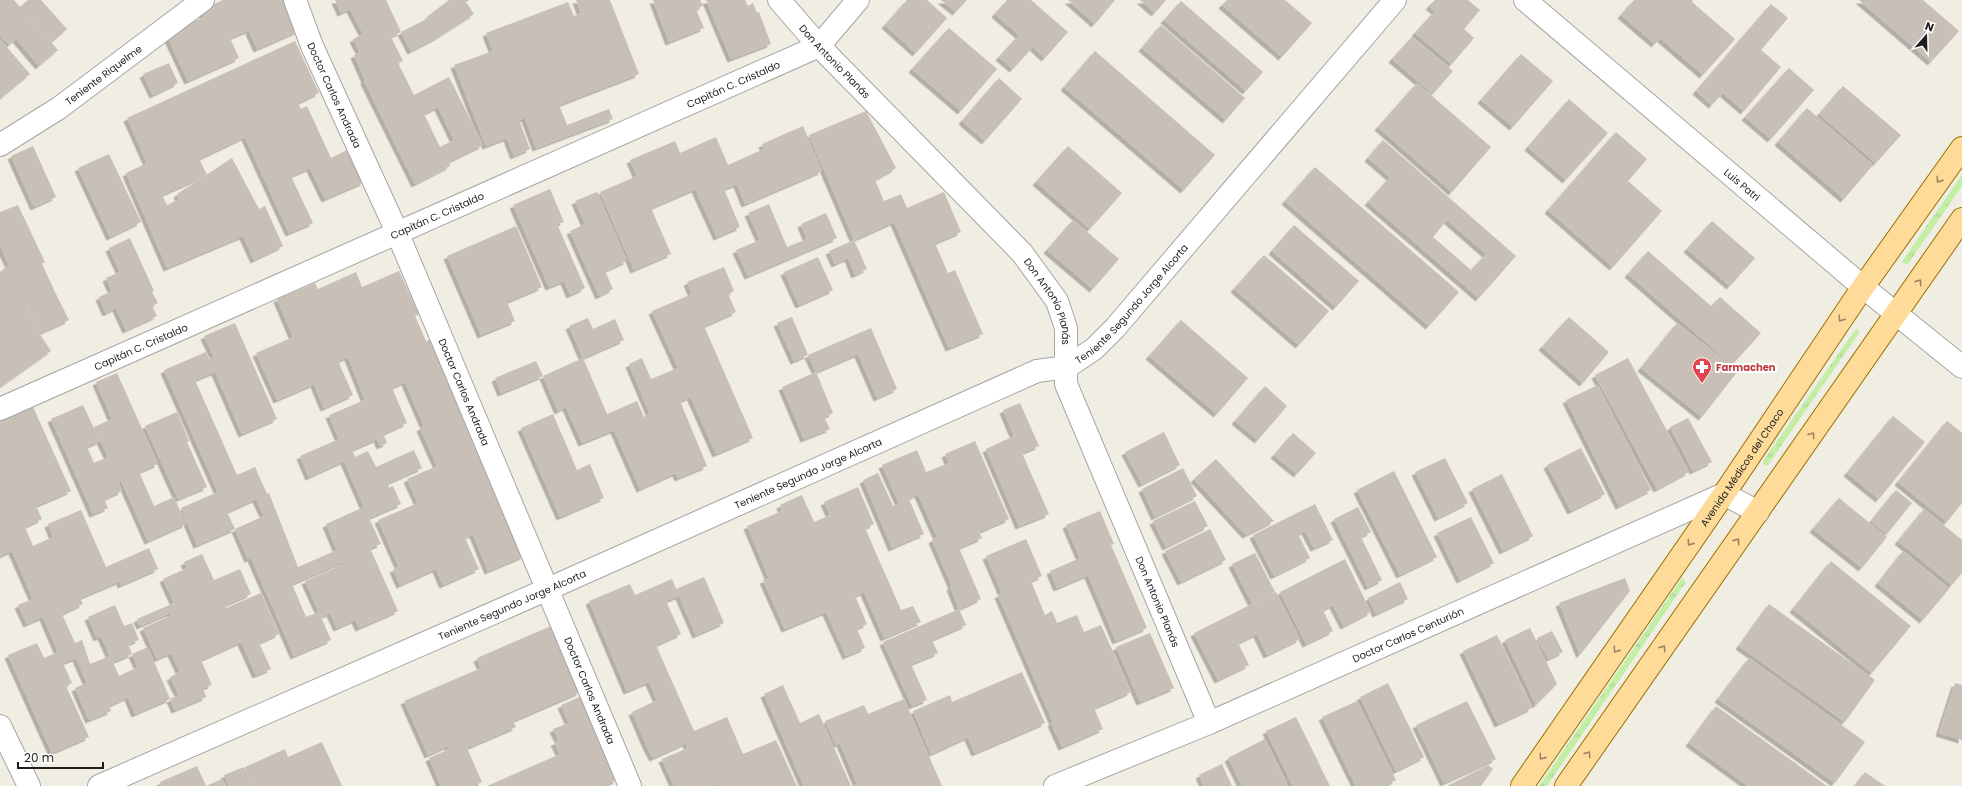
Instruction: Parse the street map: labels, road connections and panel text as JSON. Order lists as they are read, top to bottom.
{
  "streets": {
    "main road": ["Avenida Médicos del Chaco"],
    "street": [
      "Don Antonio Planás",
      "Teniente Riquelme",
      "Capitán C. Cristaldo",
      "Doctor Carlos Andrada",
      "Luis Patri",
      "Teniente Segundo Jorge Alcorta",
      "Doctor Carlos Centurión"
    ]
  },
  "crossings": [
    ["Don Antonio Planás", "Capitán C. Cristaldo"],
    ["Don Antonio Planás", "Teniente Segundo Jorge Alcorta"],
    ["Don Antonio Planás", "Doctor Carlos Centurión"],
    ["Capitán C. Cristaldo", "Doctor Carlos Andrada"],
    ["Doctor Carlos Andrada", "Teniente Segundo Jorge Alcorta"],
    ["Luis Patri", "Avenida Médicos del Chaco"],
    ["Avenida Médicos del Chaco", "Doctor Carlos Centurión"]
  ],
  "places": {
    "pharmacy": ["Farmachen"]
  },
  "scale_bar": "20 m",
  "north": "top"
}
